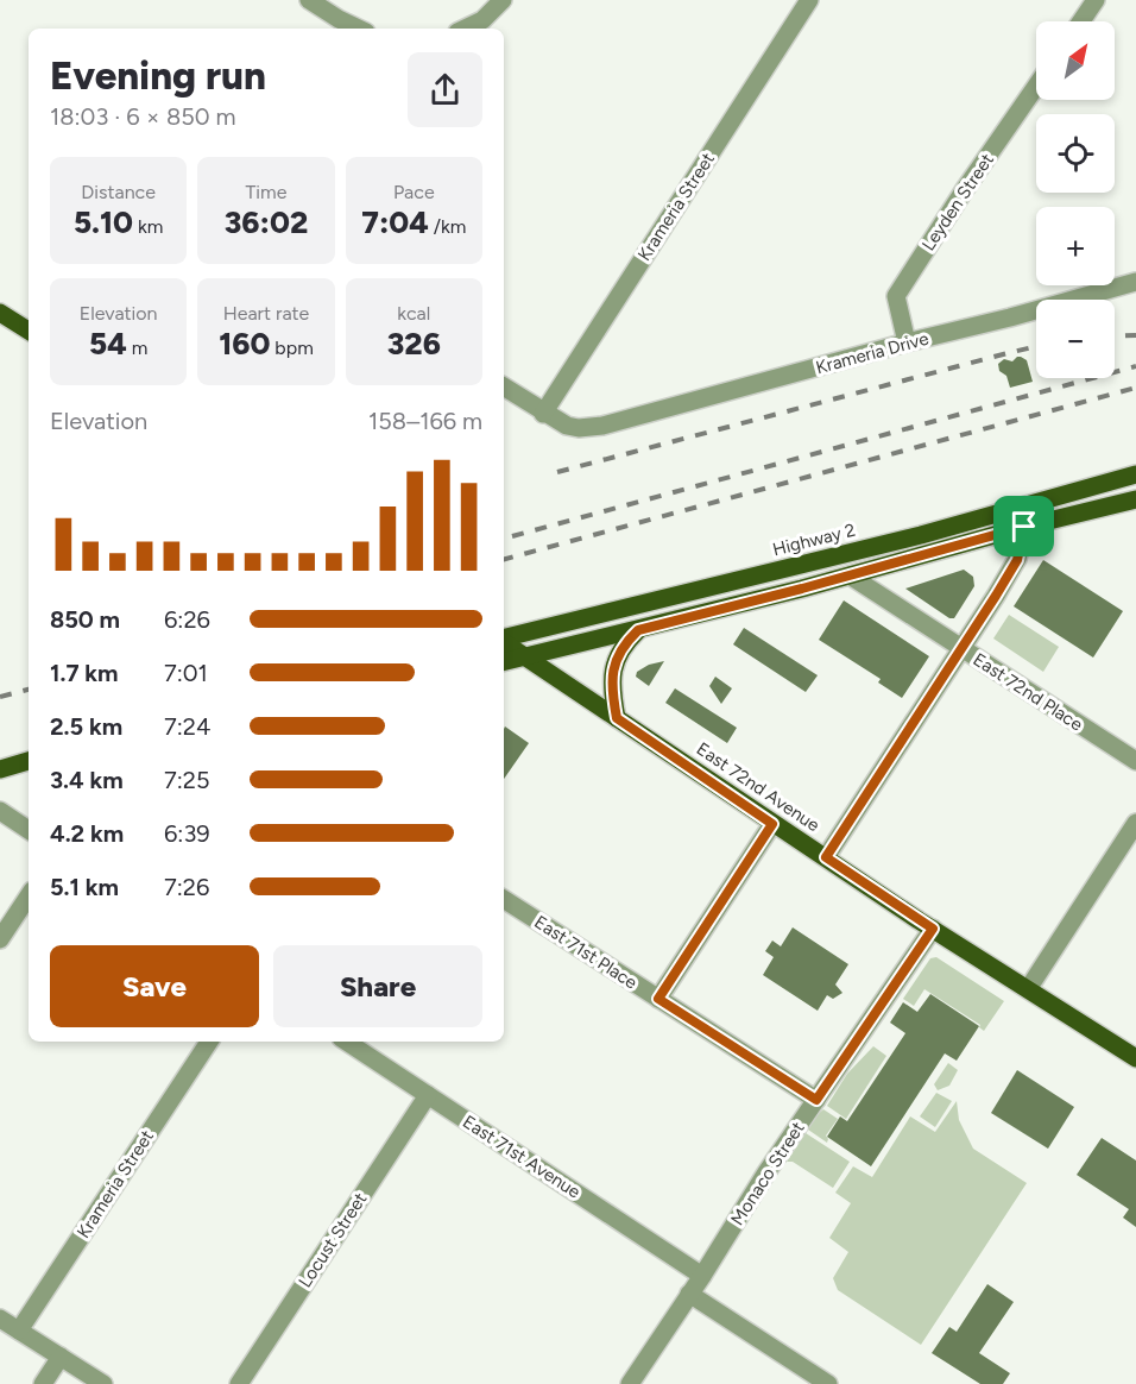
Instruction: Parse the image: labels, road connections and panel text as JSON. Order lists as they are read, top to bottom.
{
  "streets": {
    "main road": ["Highway 2", "East 72nd Avenue"],
    "street": [
      "Leyden Street",
      "Krameria Street",
      "Krameria Drive",
      "East 72nd Place",
      "East 71st Place",
      "East 71st Avenue",
      "Monaco Street",
      "Locust Street"
    ]
  },
  "crossings": [
    ["Leyden Street", "Krameria Drive"],
    ["Krameria Street", "Krameria Drive"],
    ["East 72nd Avenue", "Monaco Street"],
    ["East 71st Place", "Monaco Street"],
    ["East 71st Avenue", "Monaco Street"],
    ["East 71st Avenue", "Locust Street"]
  ],
  "north": "top right",
  "page": {
    "map_buttons": ["+", "−"],
    "heading": ["Evening run", "18:03 · 6 × 850 m"],
    "stats": [
      ["Distance", "5.10 km"],
      ["Time", "36:02"],
      ["Pace", "7:04 /km"],
      ["Elevation", "54 m"],
      ["Heart rate", "160 bpm"],
      ["kcal", "326"]
    ],
    "chart": ["Elevation", "158–166 m"],
    "list": [
      {
        "name": "850 m",
        "note": "6:26"
      },
      {
        "name": "1.7 km",
        "note": "7:01"
      },
      {
        "name": "2.5 km",
        "note": "7:24"
      },
      {
        "name": "3.4 km",
        "note": "7:25"
      },
      {
        "name": "4.2 km",
        "note": "6:39"
      },
      {
        "name": "5.1 km",
        "note": "7:26"
      }
    ],
    "buttons": ["Save", "Share"]
  }
}
